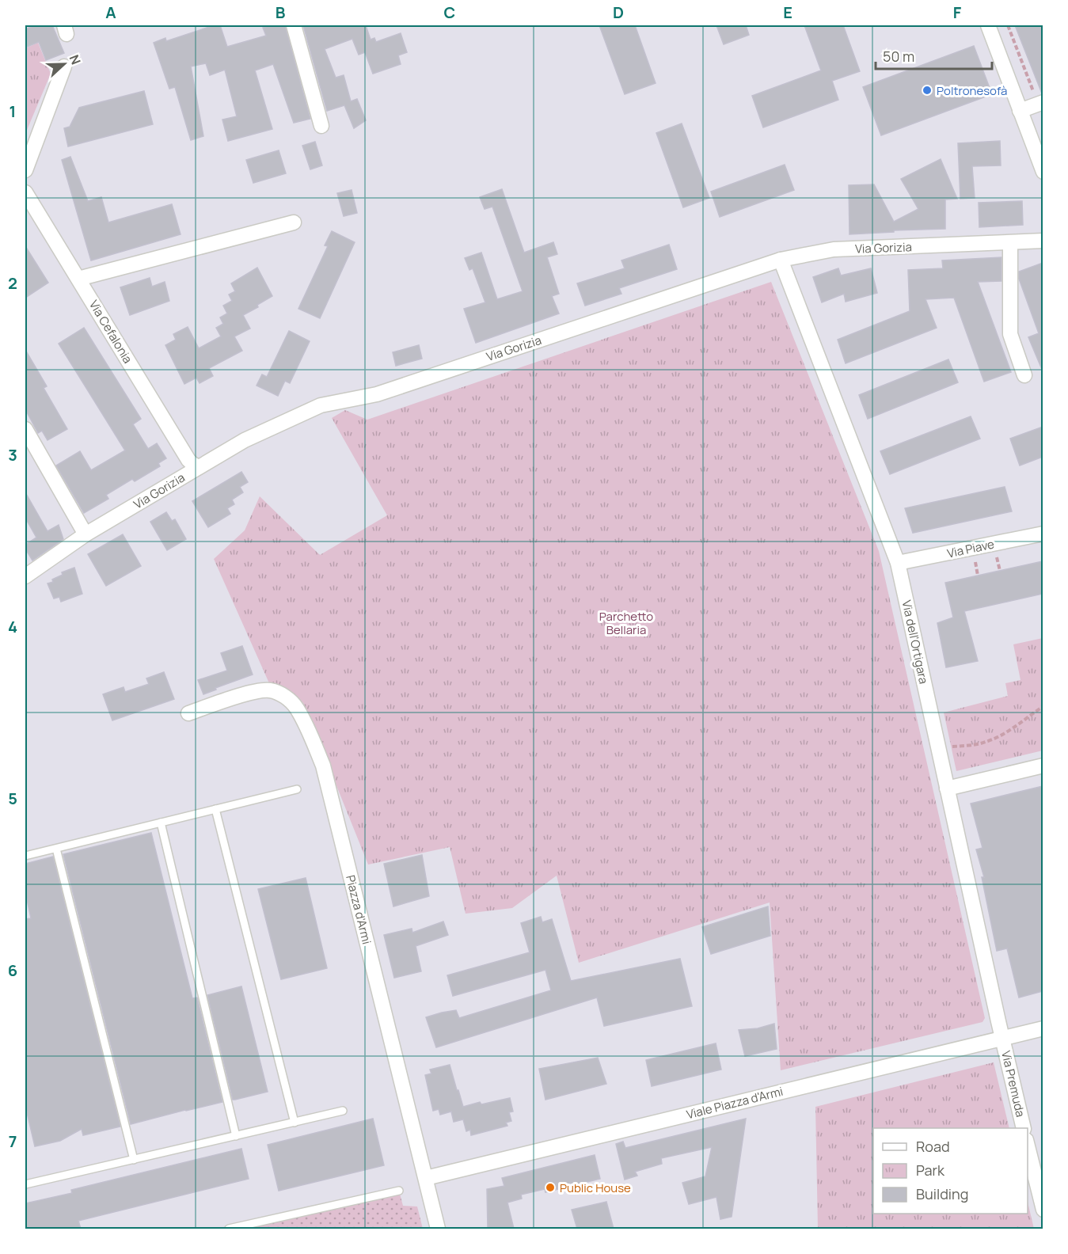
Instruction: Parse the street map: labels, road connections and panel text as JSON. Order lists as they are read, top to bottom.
{
  "streets": {
    "street": [
      "Via Gorizia",
      "Via Cefalonia",
      "Via Piave",
      "Via dell'Ortigara",
      "Piazza d'Armi",
      "Via Premuda",
      "Viale Piazza d'Armi"
    ]
  },
  "crossings": [
    ["Via Gorizia", "Via Cefalonia"],
    ["Via Gorizia", "Via dell'Ortigara"],
    ["Via Piave", "Via dell'Ortigara"],
    ["Via dell'Ortigara", "Via Premuda"],
    ["Via dell'Ortigara", "Viale Piazza d'Armi"],
    ["Piazza d'Armi", "Viale Piazza d'Armi"],
    ["Via Premuda", "Viale Piazza d'Armi"]
  ],
  "parks": ["Parchetto Bellaria"],
  "places": ["Poltronesofà", "Public House"],
  "legend": ["Road", "Park", "Building"],
  "scale_bar": "50 m",
  "north": "right",
  "grid": {
    "columns": [
      "A",
      "B",
      "C",
      "D",
      "E",
      "F"
    ],
    "rows": [
      "1",
      "2",
      "3",
      "4",
      "5",
      "6",
      "7"
    ]
  }
}
